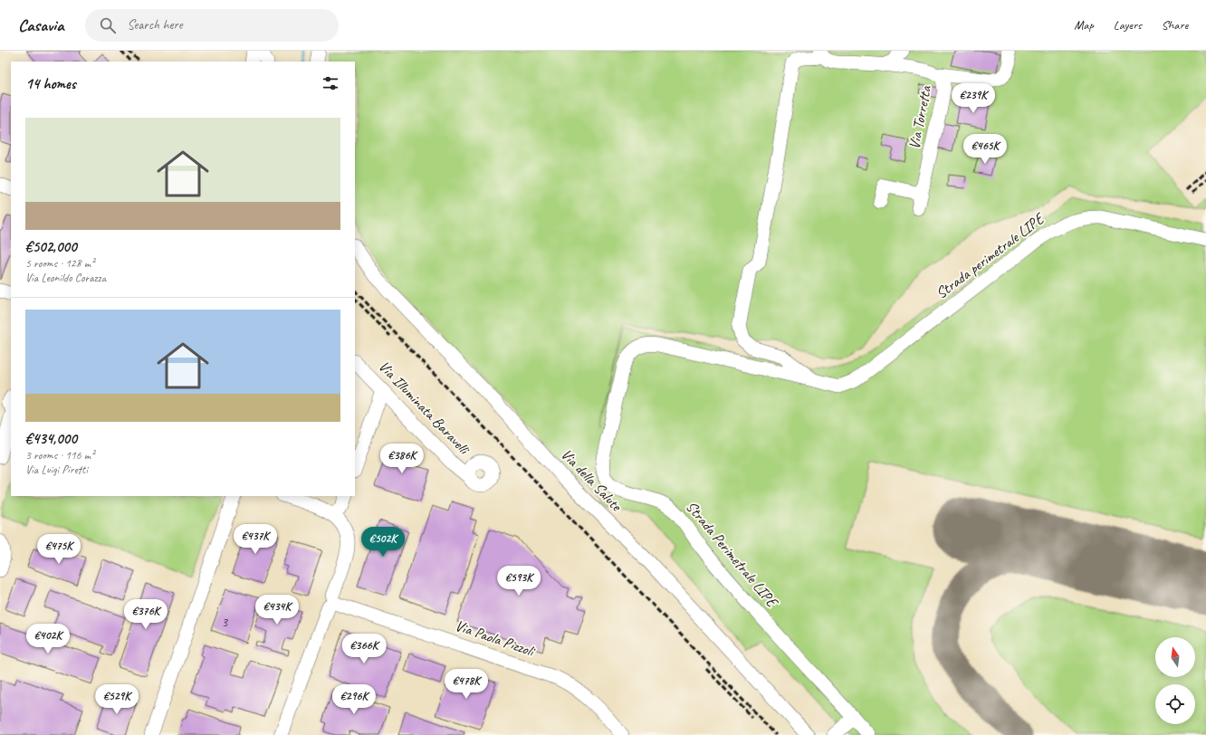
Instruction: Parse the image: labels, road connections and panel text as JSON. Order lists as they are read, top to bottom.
{
  "streets": {
    "street": [
      "Via Torretta",
      "Strada perimetrale LIPE",
      "Via Illuminata Baravelli",
      "Via della Salute",
      "Strada Perimetrale LIPE",
      "Via Paola Pizzoli"
    ]
  },
  "crossings": [
    ["Strada perimetrale LIPE", "Strada Perimetrale LIPE"]
  ],
  "house_numbers": ["3"],
  "north": "top",
  "page": {
    "header": "Casavia",
    "search": "Search here",
    "nav": ["Map", "Layers", "Share"],
    "heading": "14 homes",
    "price": [
      "€239K",
      "€465K",
      "€386K",
      "€437K",
      "€502K",
      "€475K",
      "€593K",
      "€434K",
      "€376K",
      "€402K",
      "€366K",
      "€478K",
      "€529K",
      "€296K"
    ],
    "list": [
      {
        "name": "€502,000",
        "note": "5 rooms · 128 m² · Via Leonildo Corazza"
      },
      {
        "name": "€434,000",
        "note": "3 rooms · 116 m² · Via Luigi Piretti"
      }
    ]
  }
}
